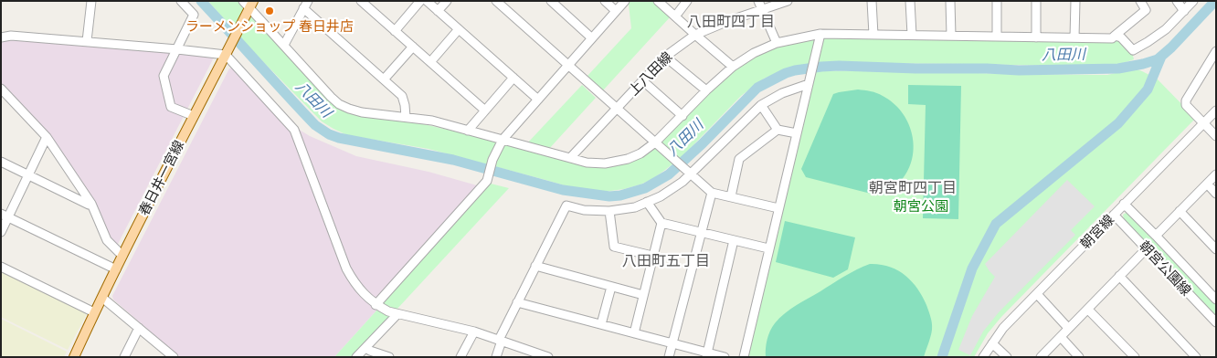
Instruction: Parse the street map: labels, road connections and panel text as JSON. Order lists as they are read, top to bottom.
{
  "streets": {
    "main road": ["春日井一宮線"],
    "street": ["上八田線", "朝宮線", "朝宮公園線"]
  },
  "crossings": [
    ["朝宮線", "朝宮公園線"]
  ],
  "districts": ["八田町四丁目", "朝宮町四丁目", "八田町五丁目"],
  "water": ["八田川"],
  "parks": ["朝宮公園"],
  "places": ["ラーメンショップ 春日井店"]
}
